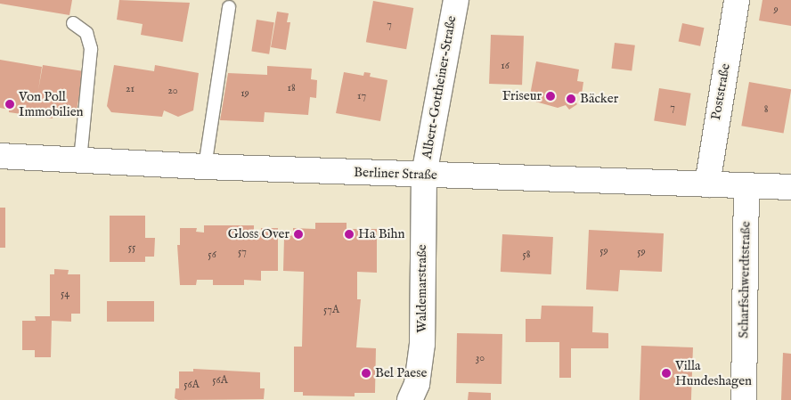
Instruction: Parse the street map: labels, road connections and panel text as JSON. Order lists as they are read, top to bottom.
{
  "streets": {
    "street": [
      "Albert-Gottheiner-Straße",
      "Poststraße",
      "Berliner Straße",
      "Scharfschwerdtstraße",
      "Waldemarstraße"
    ]
  },
  "crossings": [
    ["Albert-Gottheiner-Straße", "Berliner Straße"],
    ["Albert-Gottheiner-Straße", "Waldemarstraße"],
    ["Poststraße", "Berliner Straße"],
    ["Berliner Straße", "Scharfschwerdtstraße"],
    ["Berliner Straße", "Waldemarstraße"]
  ],
  "places": [
    "Friseur",
    "Bäcker",
    "Von Poll Immobilien",
    "Gloss Over",
    "Ha Bihn",
    "Bel Paese",
    "Villa Hundeshagen"
  ],
  "house_numbers": [
    "9",
    "7",
    "16",
    "18",
    "21",
    "20",
    "19",
    "17",
    "7",
    "8",
    "55",
    "59",
    "57",
    "59",
    "56",
    "58",
    "54",
    "57A",
    "30",
    "56A",
    "56A"
  ]
}
